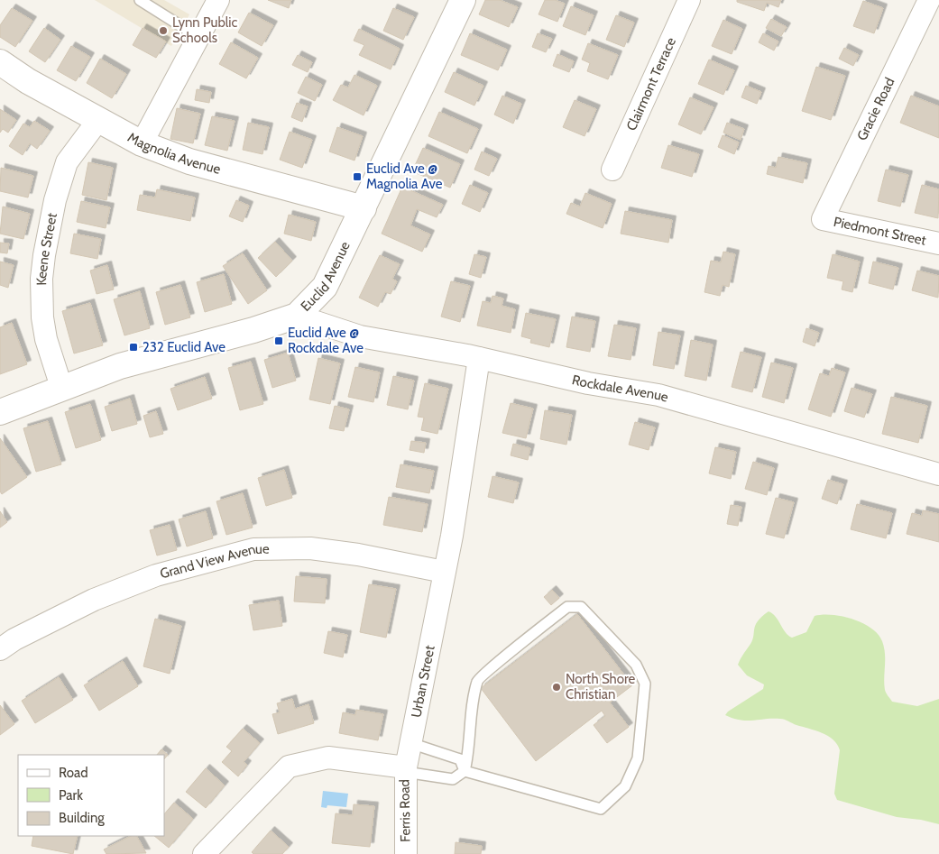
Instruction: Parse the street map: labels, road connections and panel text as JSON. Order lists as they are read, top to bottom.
{
  "streets": {
    "street": [
      "Clairmont Terrace",
      "Gracie Road",
      "Magnolia Avenue",
      "Piedmont Street",
      "Keene Street",
      "Euclid Avenue",
      "Rockdale Avenue",
      "Grand View Avenue",
      "Urban Street",
      "Ferris Road"
    ]
  },
  "crossings": [
    ["Gracie Road", "Piedmont Street"],
    ["Magnolia Avenue", "Keene Street"],
    ["Magnolia Avenue", "Euclid Avenue"],
    ["Keene Street", "Euclid Avenue"],
    ["Euclid Avenue", "Rockdale Avenue"],
    ["Rockdale Avenue", "Urban Street"],
    ["Grand View Avenue", "Urban Street"],
    ["Urban Street", "Ferris Road"]
  ],
  "places": {
    "other": ["Lynn Public Schools", "North Shore Christian"],
    "transit": ["Euclid Ave @ Magnolia Ave", "Euclid Ave @ Rockdale Ave", "232 Euclid Ave"]
  },
  "legend": ["Road", "Park", "Building"]
}
